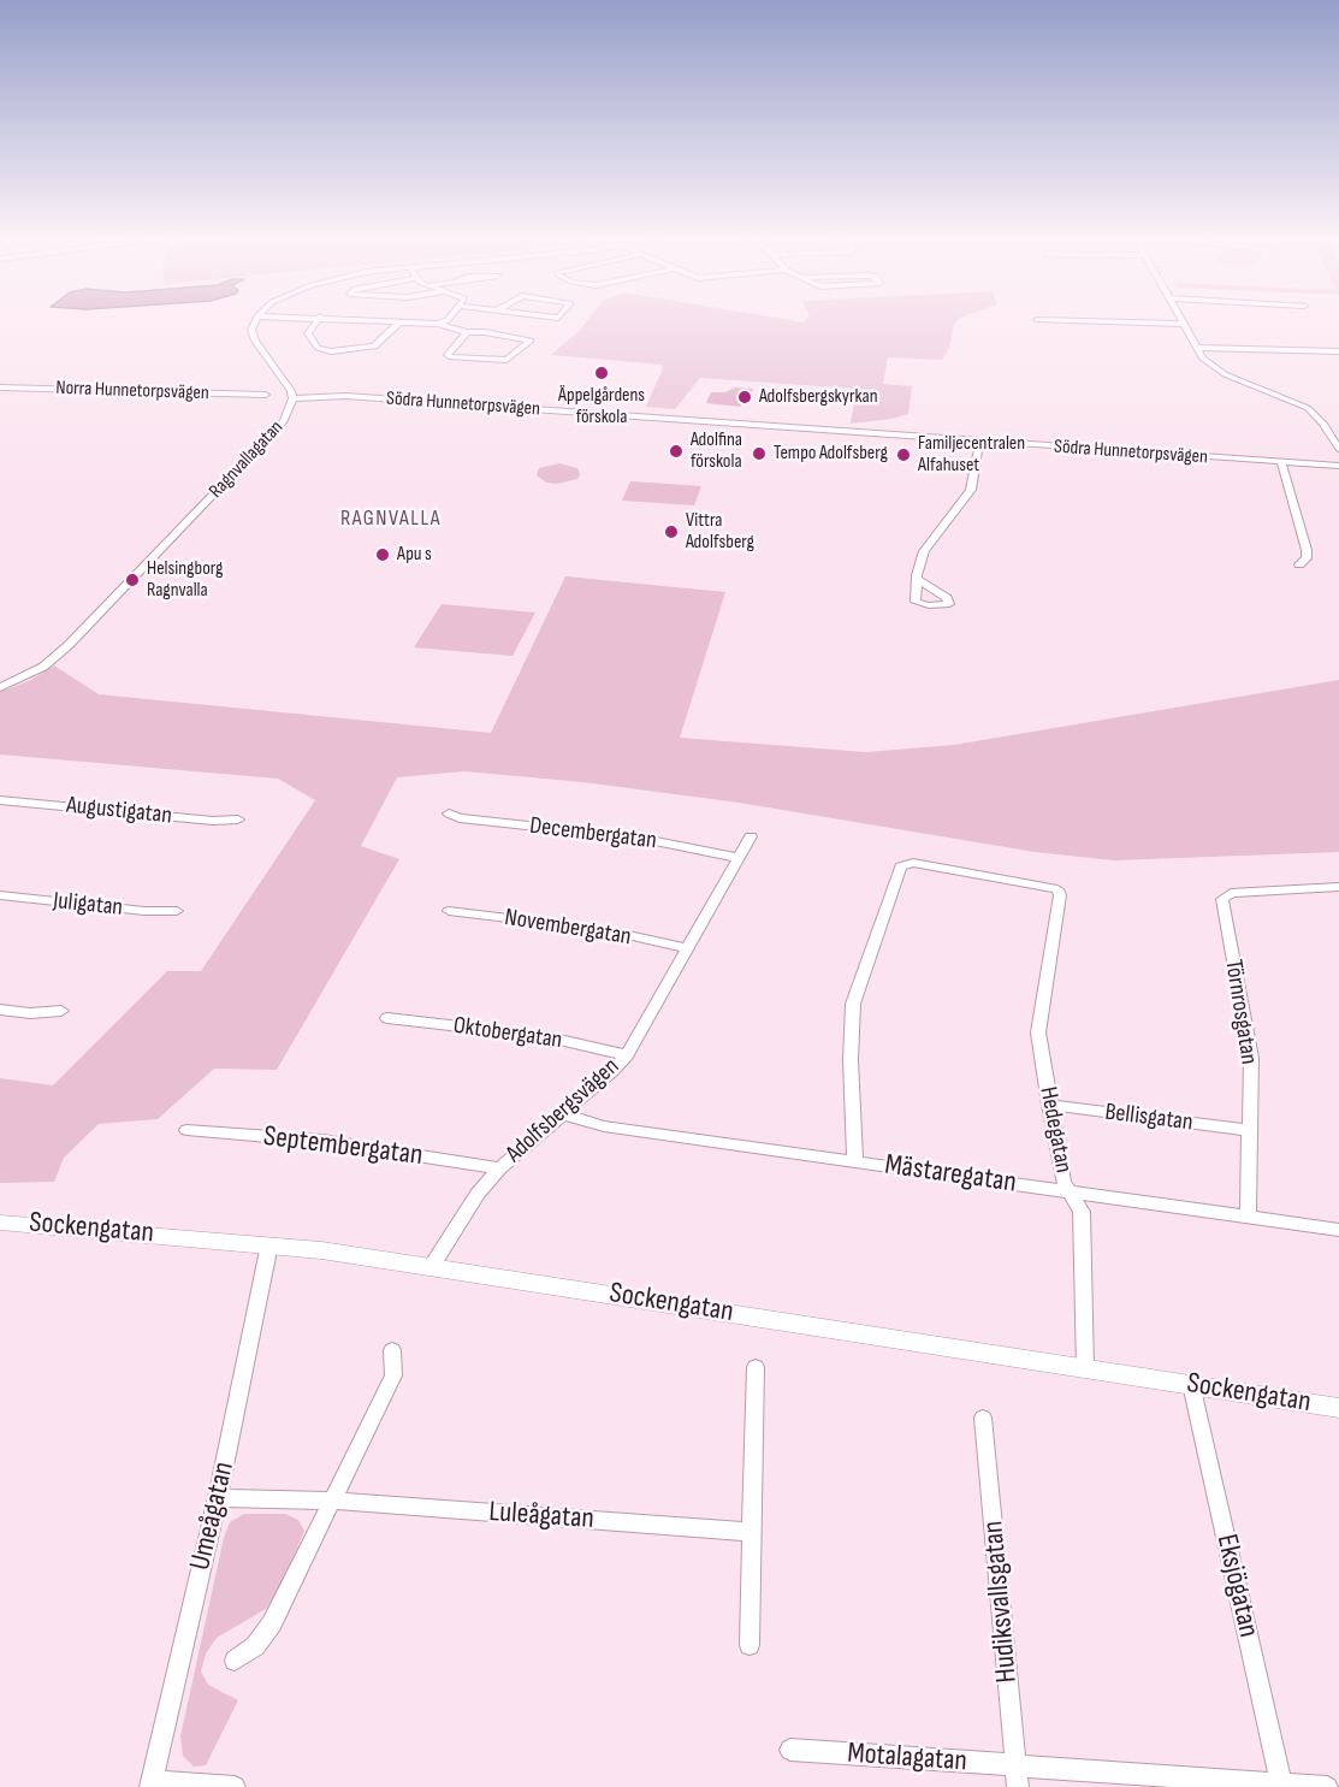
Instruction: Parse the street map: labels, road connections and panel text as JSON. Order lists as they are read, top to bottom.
{
  "streets": {
    "street": [
      "Norra Hunnetorpsvägen",
      "Södra Hunnetorpsvägen",
      "Ragnvallagatan",
      "Augustigatan",
      "Decembergatan",
      "Juligatan",
      "Novembergatan",
      "Törnrosgatan",
      "Oktobergatan",
      "Adolfsbergsvägen",
      "Bellisgatan",
      "Hedegatan",
      "Septembergatan",
      "Mästaregatan",
      "Sockengatan",
      "Umeågatan",
      "Luleågatan",
      "Eksjögatan",
      "Hudiksvallsgatan",
      "Motalagatan"
    ]
  },
  "crossings": [
    ["Södra Hunnetorpsvägen", "Ragnvallagatan"],
    ["Decembergatan", "Adolfsbergsvägen"],
    ["Novembergatan", "Adolfsbergsvägen"],
    ["Törnrosgatan", "Bellisgatan"],
    ["Törnrosgatan", "Mästaregatan"],
    ["Oktobergatan", "Adolfsbergsvägen"],
    ["Adolfsbergsvägen", "Septembergatan"],
    ["Adolfsbergsvägen", "Mästaregatan"],
    ["Adolfsbergsvägen", "Sockengatan"],
    ["Bellisgatan", "Hedegatan"],
    ["Hedegatan", "Mästaregatan"],
    ["Hedegatan", "Sockengatan"],
    ["Sockengatan", "Umeågatan"],
    ["Sockengatan", "Eksjögatan"],
    ["Umeågatan", "Luleågatan"],
    ["Eksjögatan", "Motalagatan"],
    ["Hudiksvallsgatan", "Motalagatan"]
  ],
  "districts": ["RAGNVALLA"],
  "places": [
    "Äppelgårdens förskola",
    "Adolfsbergskyrkan",
    "Adolfina förskola",
    "Tempo Adolfsberg",
    "Familjecentralen Alfahuset",
    "Vittra Adolfsberg",
    "Apu s",
    "Helsingborg Ragnvalla"
  ]
}
